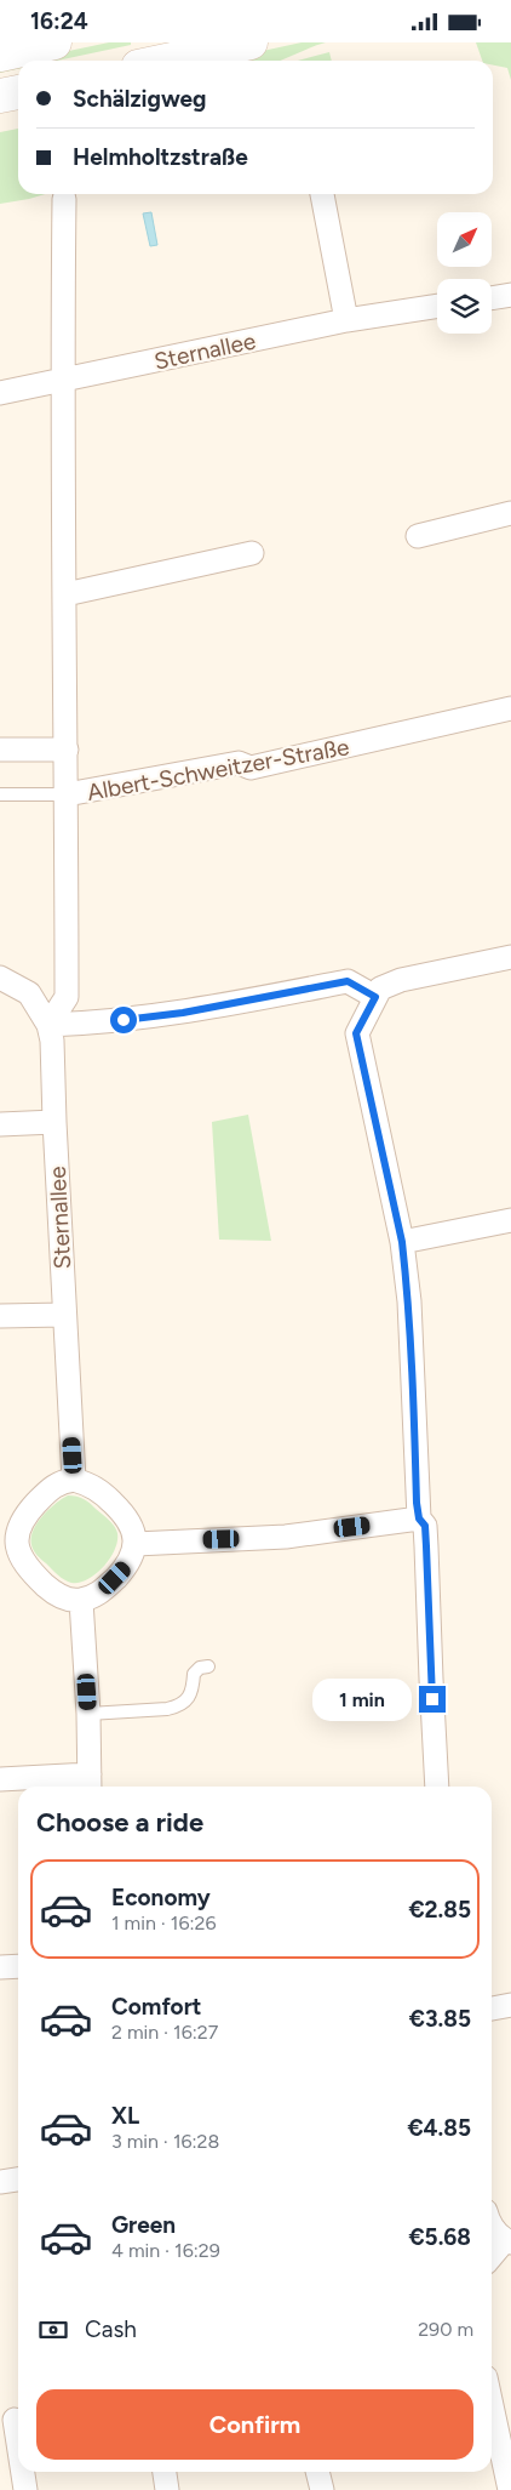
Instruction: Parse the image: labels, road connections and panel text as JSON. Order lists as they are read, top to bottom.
{
  "streets": {
    "street": ["Sternallee", "Albert-Schweitzer-Straße"]
  },
  "crossings": [
    ["Sternallee", "Albert-Schweitzer-Straße"]
  ],
  "north": "top right",
  "page": {
    "status": "16:24",
    "banner": ["Schälzigweg", "Helmholtzstraße"],
    "bubble": "1 min",
    "heading": "Choose a ride",
    "list": [
      {
        "name": "Economy",
        "note": "1 min · 16:26",
        "value": "€2.85"
      },
      {
        "name": "Comfort",
        "note": "2 min · 16:27",
        "value": "€3.85"
      },
      {
        "name": "XL",
        "note": "3 min · 16:28",
        "value": "€4.85"
      },
      {
        "name": "Green",
        "note": "4 min · 16:29",
        "value": "€5.68"
      }
    ],
    "pay": ["Cash", "290 m"],
    "buttons": "Confirm"
  }
}
